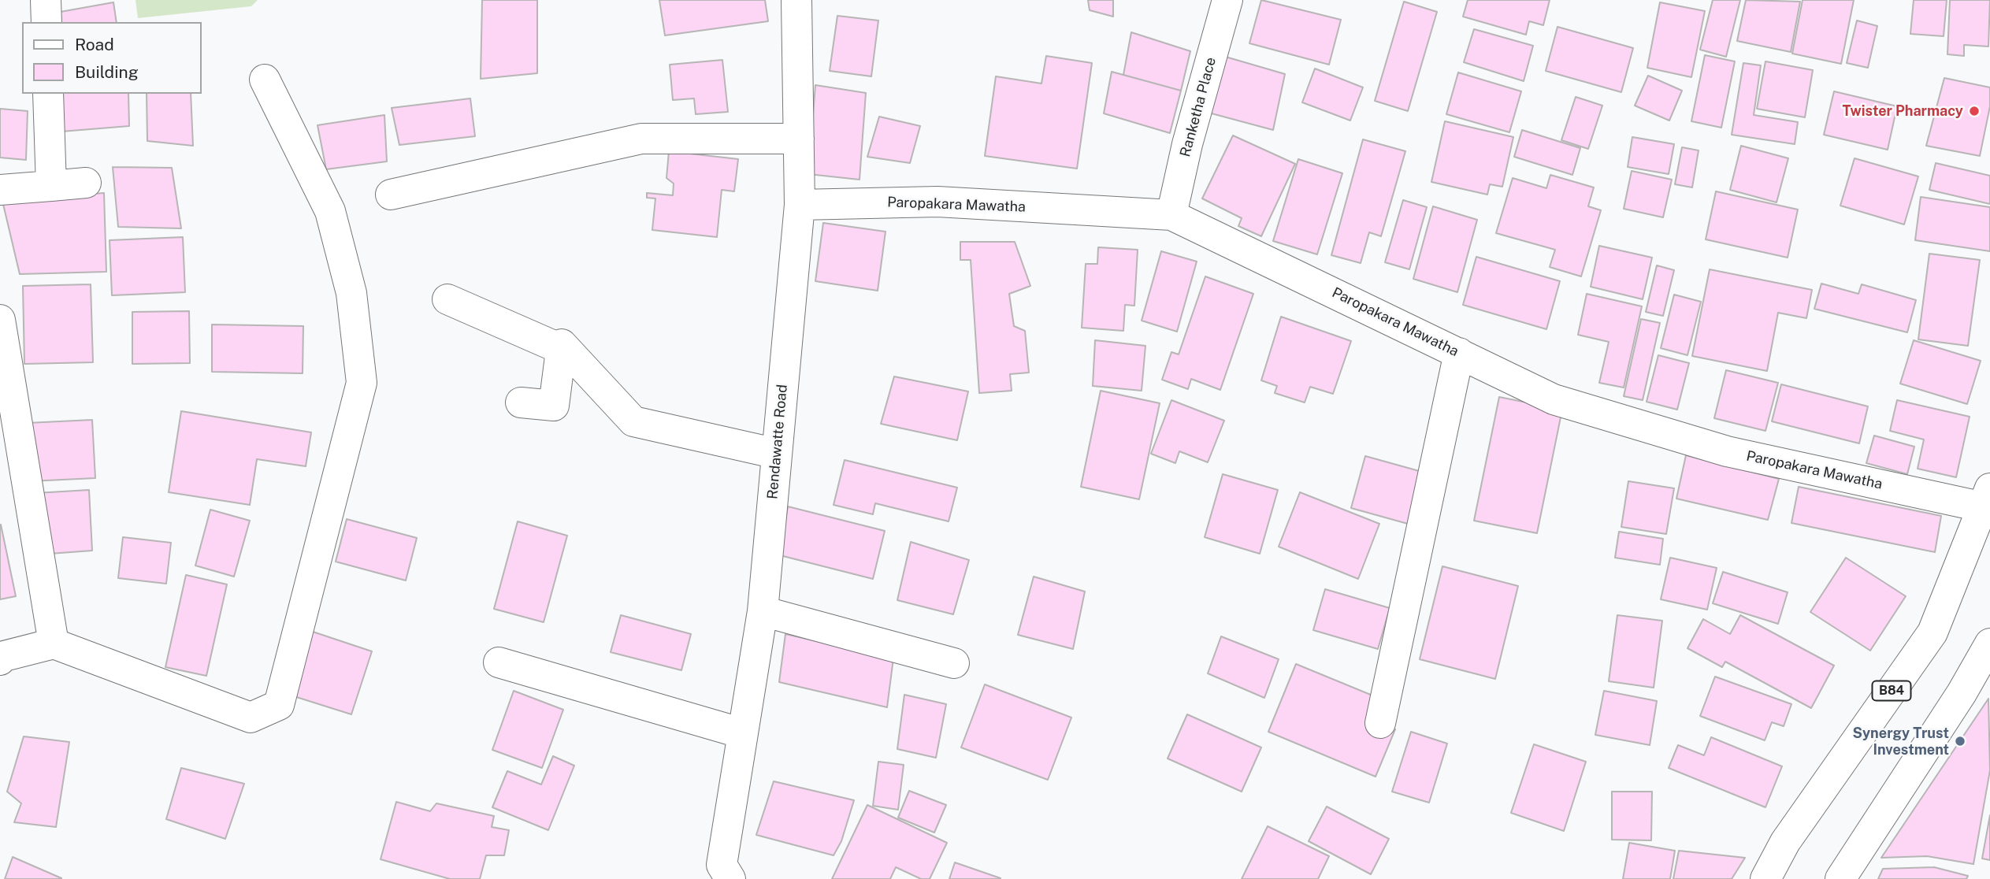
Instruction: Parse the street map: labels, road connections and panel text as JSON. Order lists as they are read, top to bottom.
{
  "streets": {
    "street": [
      "Ranketha Place",
      "Paropakara Mawatha",
      "Rendawatte Road",
      "B84"
    ]
  },
  "crossings": [
    ["Ranketha Place", "Paropakara Mawatha"],
    ["Paropakara Mawatha", "Rendawatte Road"],
    ["Paropakara Mawatha", "B84"]
  ],
  "places": ["Twister Pharmacy", "Synergy Trust Investment"],
  "legend": ["Road", "Building"]
}
